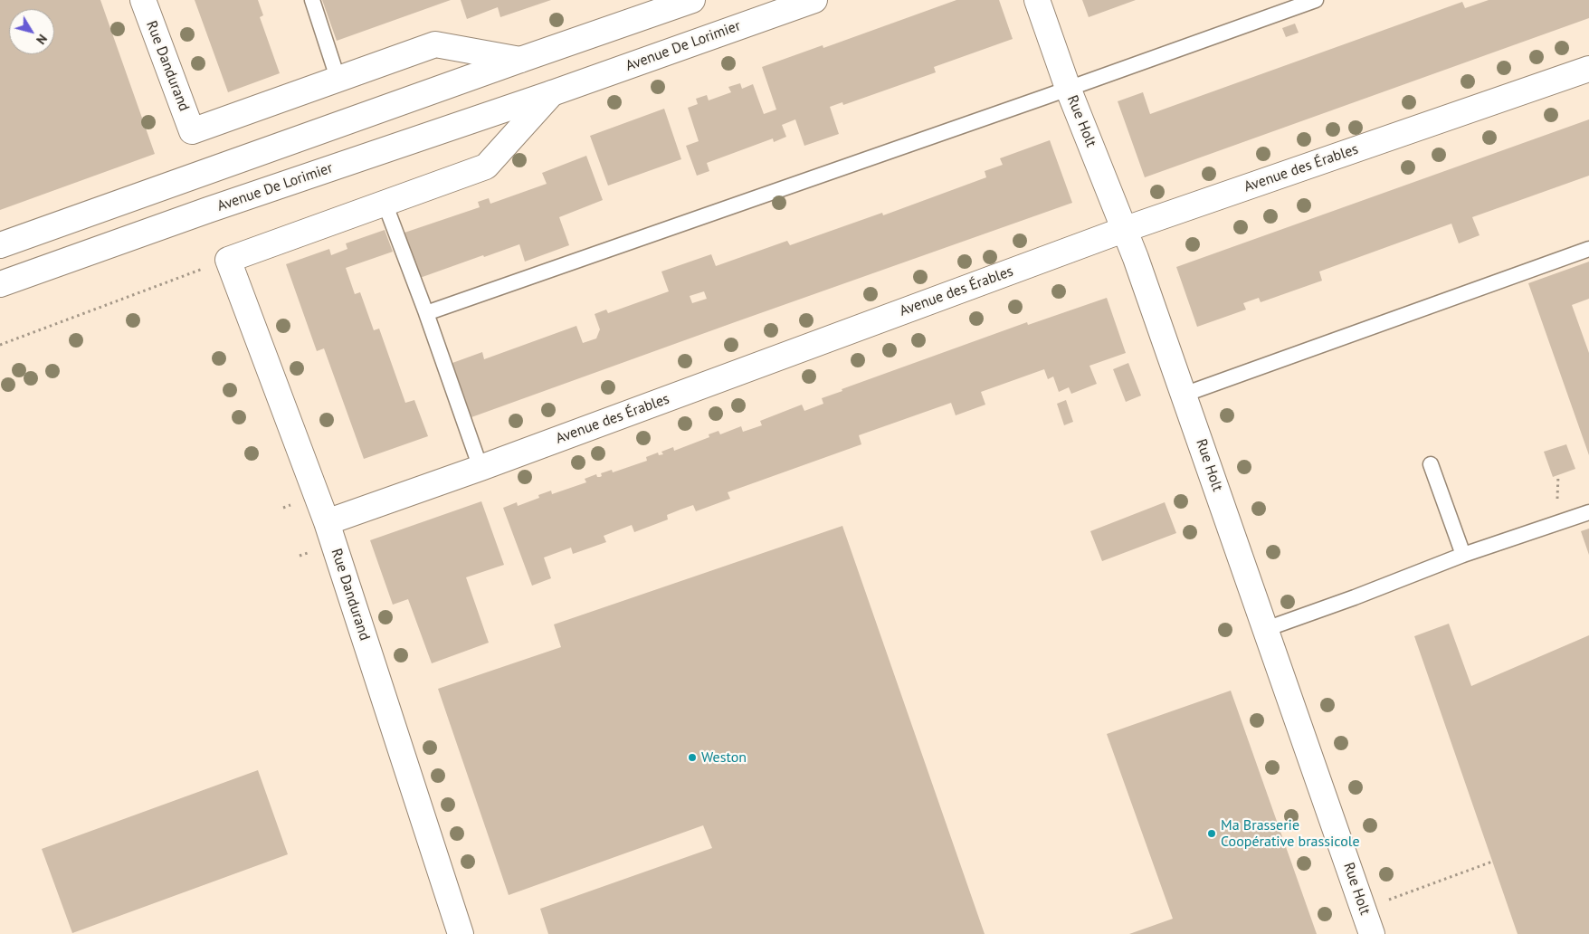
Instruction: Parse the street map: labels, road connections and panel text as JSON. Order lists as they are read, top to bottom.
{
  "streets": {
    "street": [
      "Avenue De Lorimier",
      "Rue Dandurand",
      "Rue Holt",
      "Avenue des Érables"
    ]
  },
  "crossings": [
    ["Avenue De Lorimier", "Rue Dandurand"],
    ["Rue Dandurand", "Avenue des Érables"],
    ["Rue Holt", "Avenue des Érables"]
  ],
  "places": ["Weston", "Ma Brasserie Coopérative brassicole"],
  "north": "bottom right"
}
